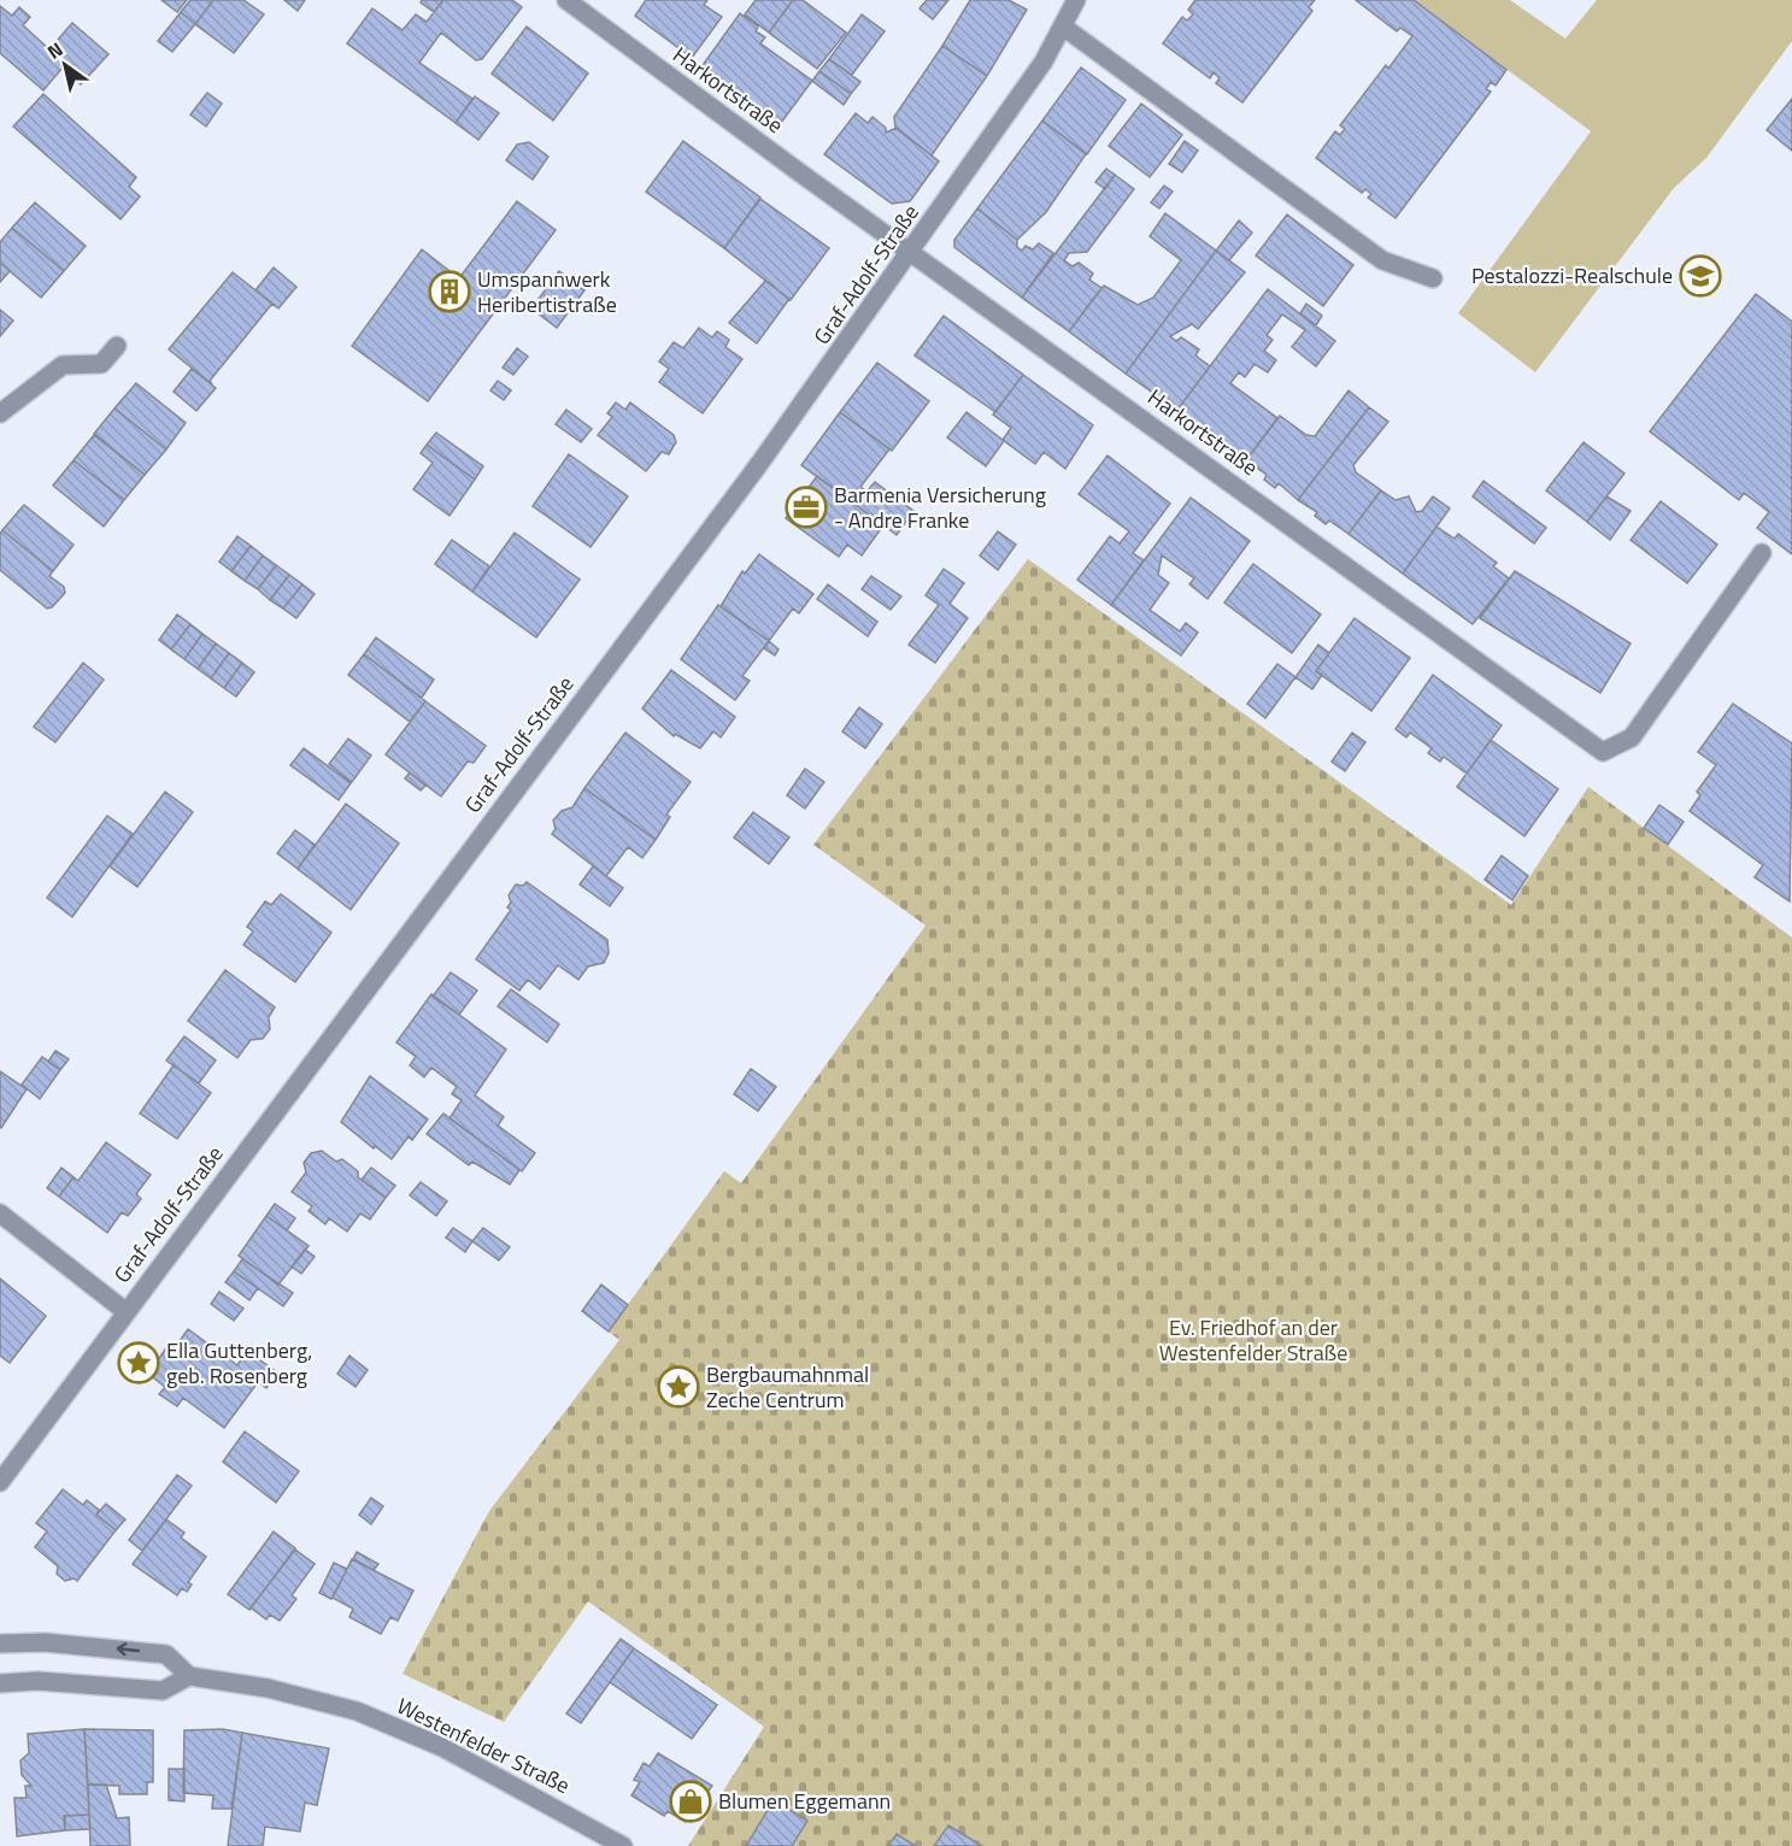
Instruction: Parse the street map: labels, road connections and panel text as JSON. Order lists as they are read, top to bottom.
{
  "streets": {
    "street": ["Harkortstraße", "Graf-Adolf-Straße", "Westenfelder Straße"]
  },
  "crossings": [
    ["Harkortstraße", "Graf-Adolf-Straße"]
  ],
  "parks": ["Ev. Friedhof an der Westenfelder Straße"],
  "places": {
    "school or university": ["Pestalozzi-Realschule"],
    "building": ["Umspannwerk Heribertistraße"],
    "office": ["Barmenia Versicherung - Andre Franke"],
    "place": ["Ella Guttenberg, geb. Rosenberg", "Bergbaumahnmal Zeche Centrum"],
    "shop": ["Blumen Eggemann"]
  },
  "north": "top left"
}
